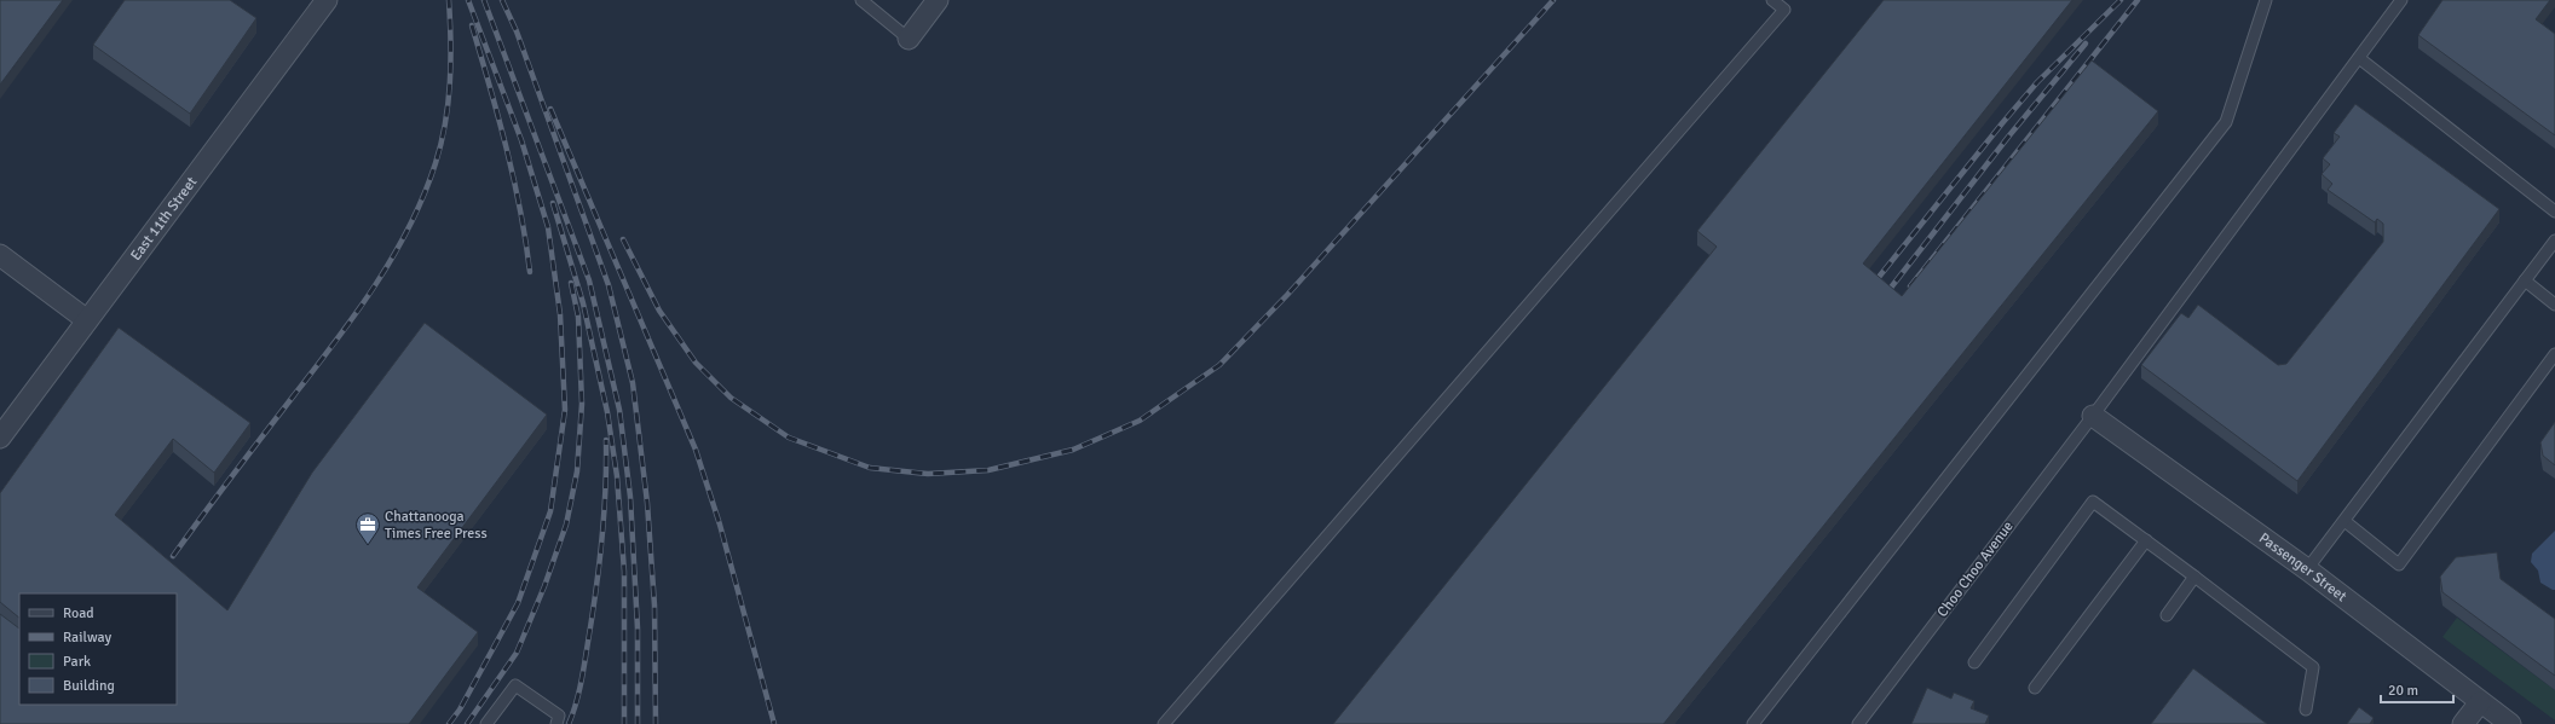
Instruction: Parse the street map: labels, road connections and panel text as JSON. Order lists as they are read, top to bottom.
{
  "streets": {
    "street": ["East 11th Street", "Passenger Street"],
    "lane": ["Choo Choo Avenue"]
  },
  "crossings": [
    ["Passenger Street", "Choo Choo Avenue"]
  ],
  "places": {
    "office": ["Chattanooga Times Free Press"]
  },
  "legend": [
    "Road",
    "Railway",
    "Park",
    "Building"
  ],
  "scale_bar": "20 m"
}
